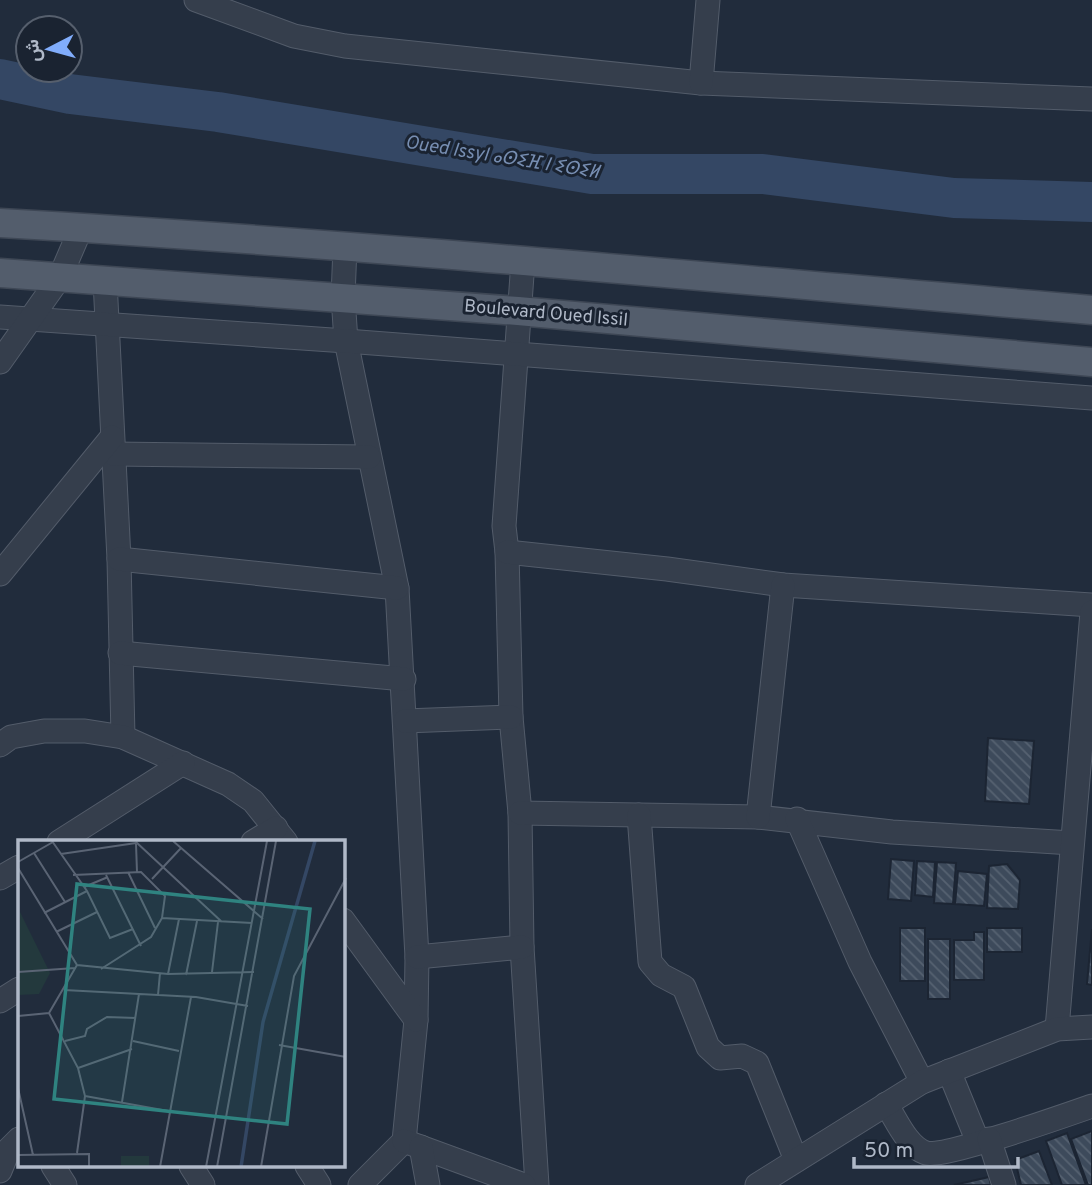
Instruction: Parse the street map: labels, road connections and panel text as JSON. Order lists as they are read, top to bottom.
{
  "streets": {
    "main road": ["Boulevard Oued Issil"]
  },
  "water": ["Oued Issyl ⴰⵙⵉⴼ ⵏ ⵉⵙⵉⵍ"],
  "scale_bar": "50 m",
  "north": "left"
}
